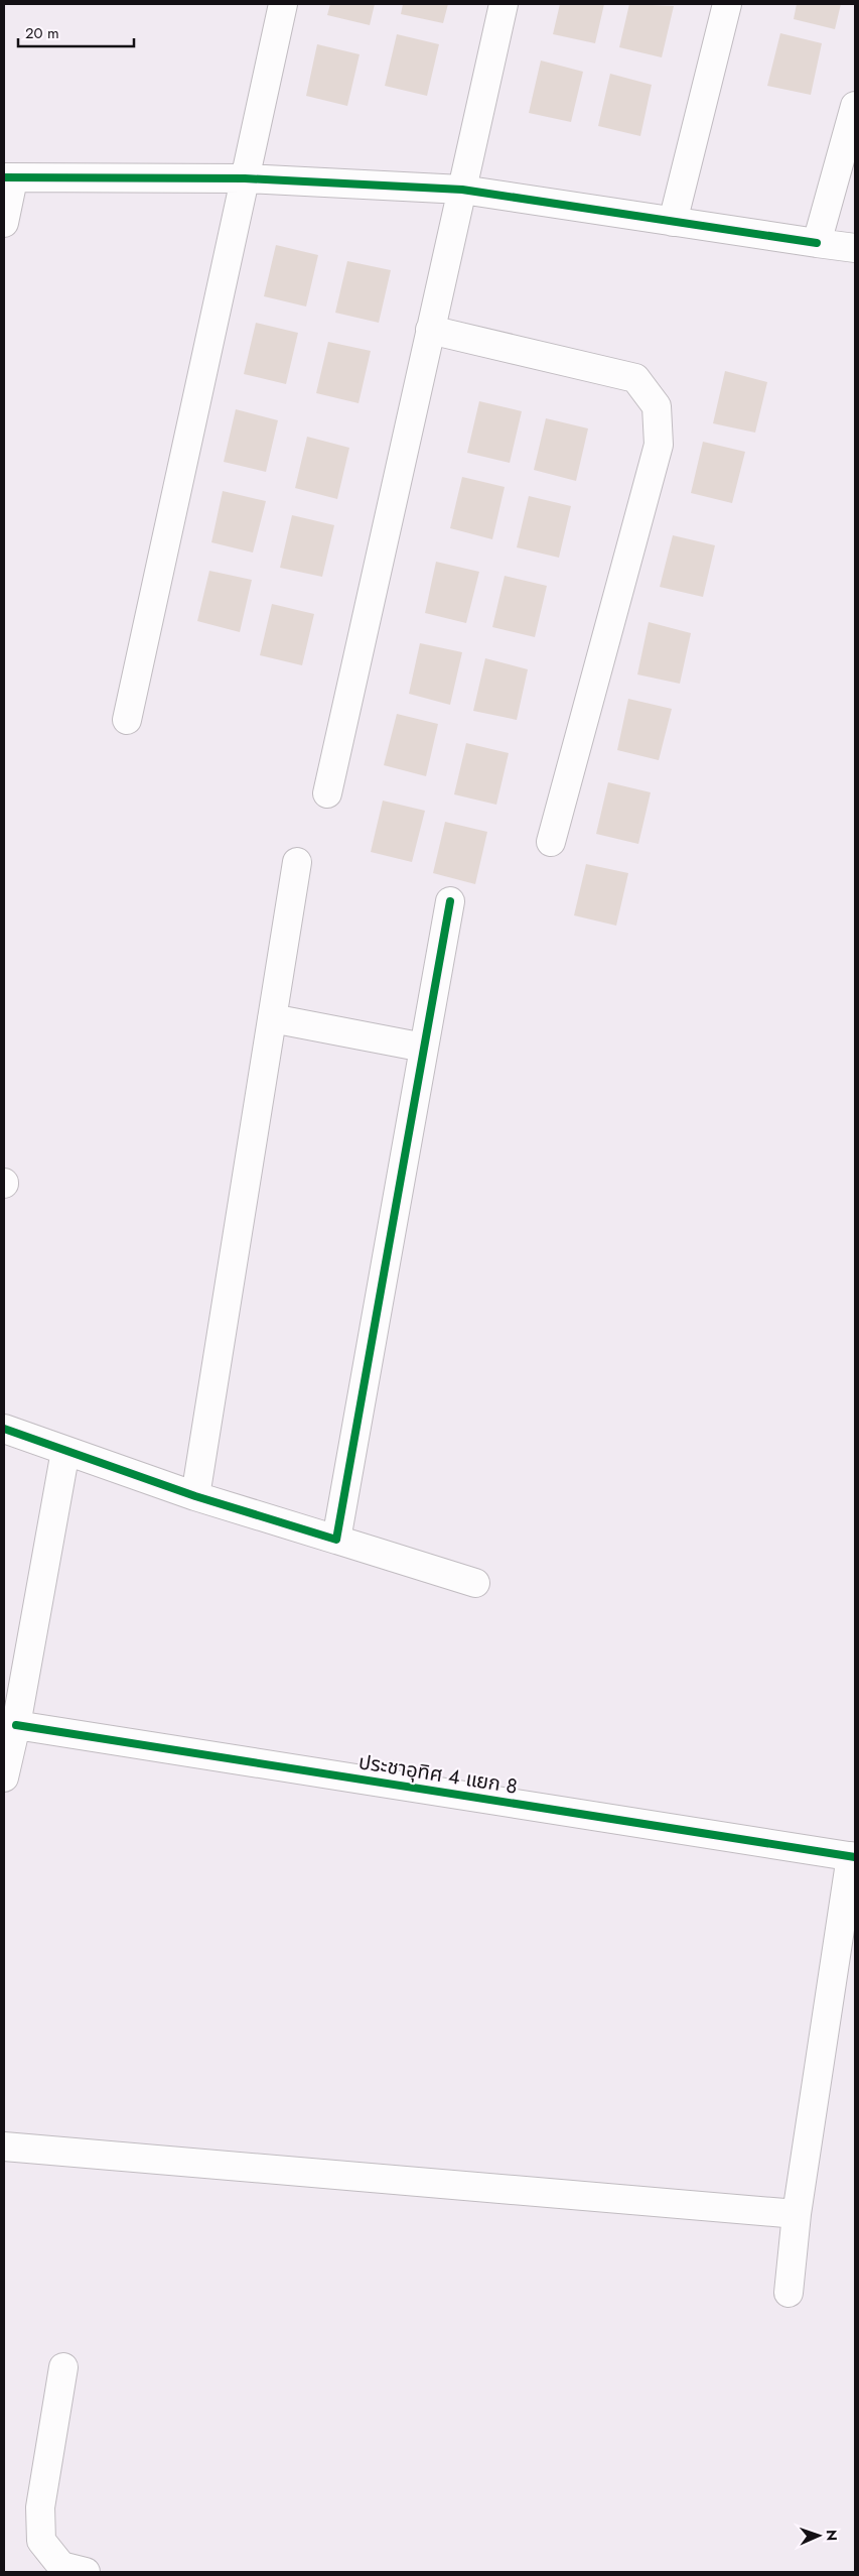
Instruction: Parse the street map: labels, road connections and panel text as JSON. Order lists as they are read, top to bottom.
{
  "streets": {
    "street": ["ประชาอุทิศ 4 แยก 8"]
  },
  "scale_bar": "20 m",
  "north": "right"
}
